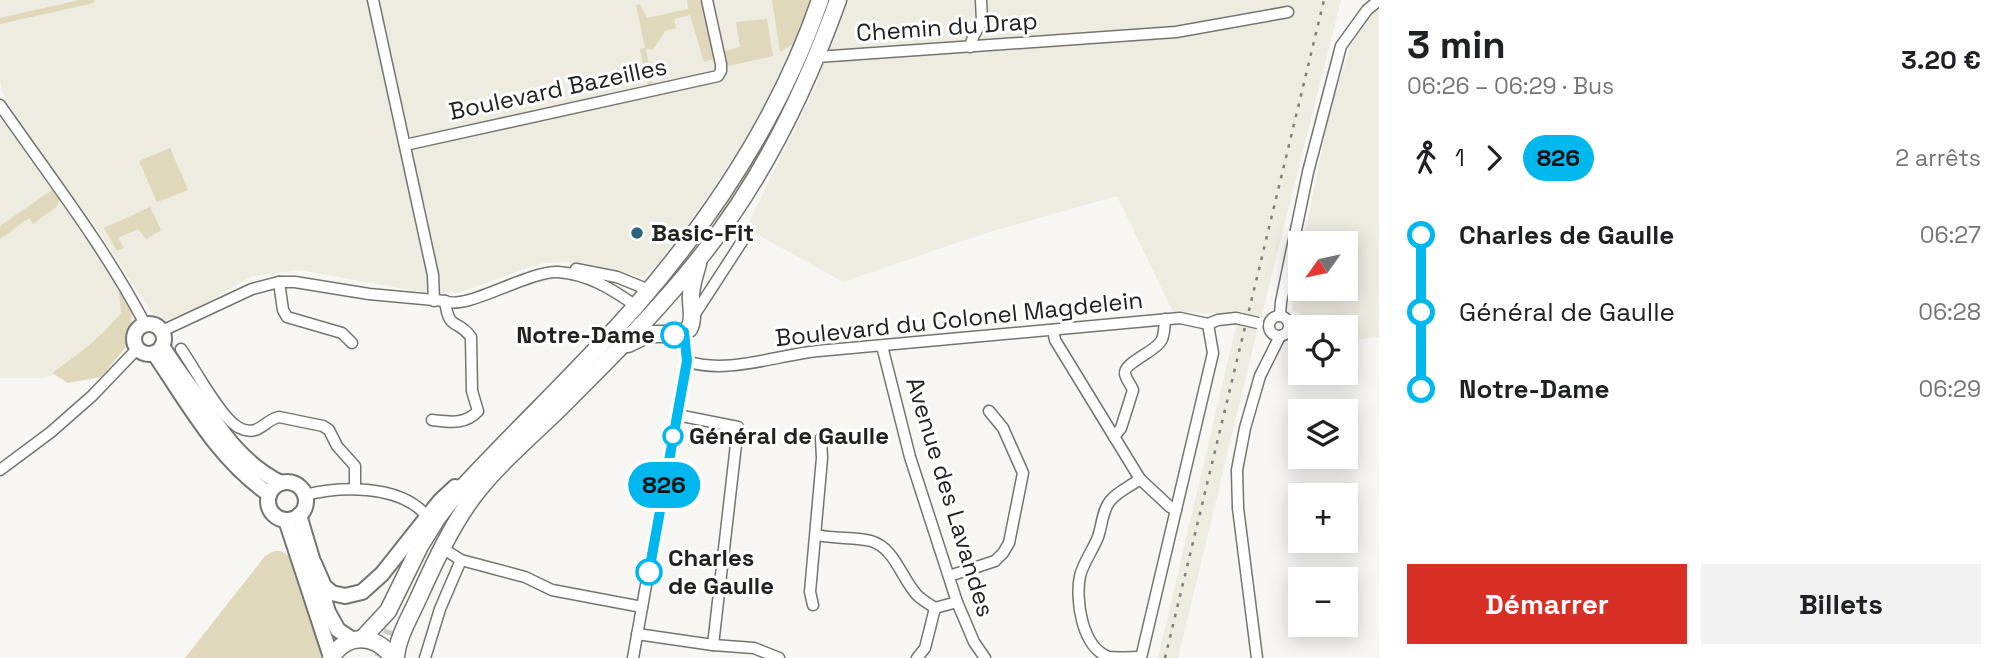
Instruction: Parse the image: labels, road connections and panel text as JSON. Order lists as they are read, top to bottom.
{
  "streets": {
    "street": [
      "Chemin du Drap",
      "Boulevard Bazeilles",
      "Boulevard du Colonel Magdelein",
      "Avenue des Lavandes"
    ]
  },
  "crossings": [
    ["Boulevard du Colonel Magdelein", "Avenue des Lavandes"]
  ],
  "places": [
    "Basic-Fit",
    "Notre-Dame",
    "Général de Gaulle",
    "Charles de Gaulle"
  ],
  "lines": ["bus line 826"],
  "north": "bottom left",
  "page": {
    "on_map": "826",
    "heading": ["3 min", "06:26 – 06:29 · Bus", "3.20 €"],
    "legs": ["1", "826", "2 arrêts"],
    "list": [
      {
        "name": "Charles de Gaulle",
        "value": "06:27"
      },
      {
        "name": "Général de Gaulle",
        "value": "06:28"
      },
      {
        "name": "Notre-Dame",
        "value": "06:29"
      }
    ],
    "map_buttons": ["+", "−"],
    "buttons": ["Démarrer", "Billets"]
  }
}
